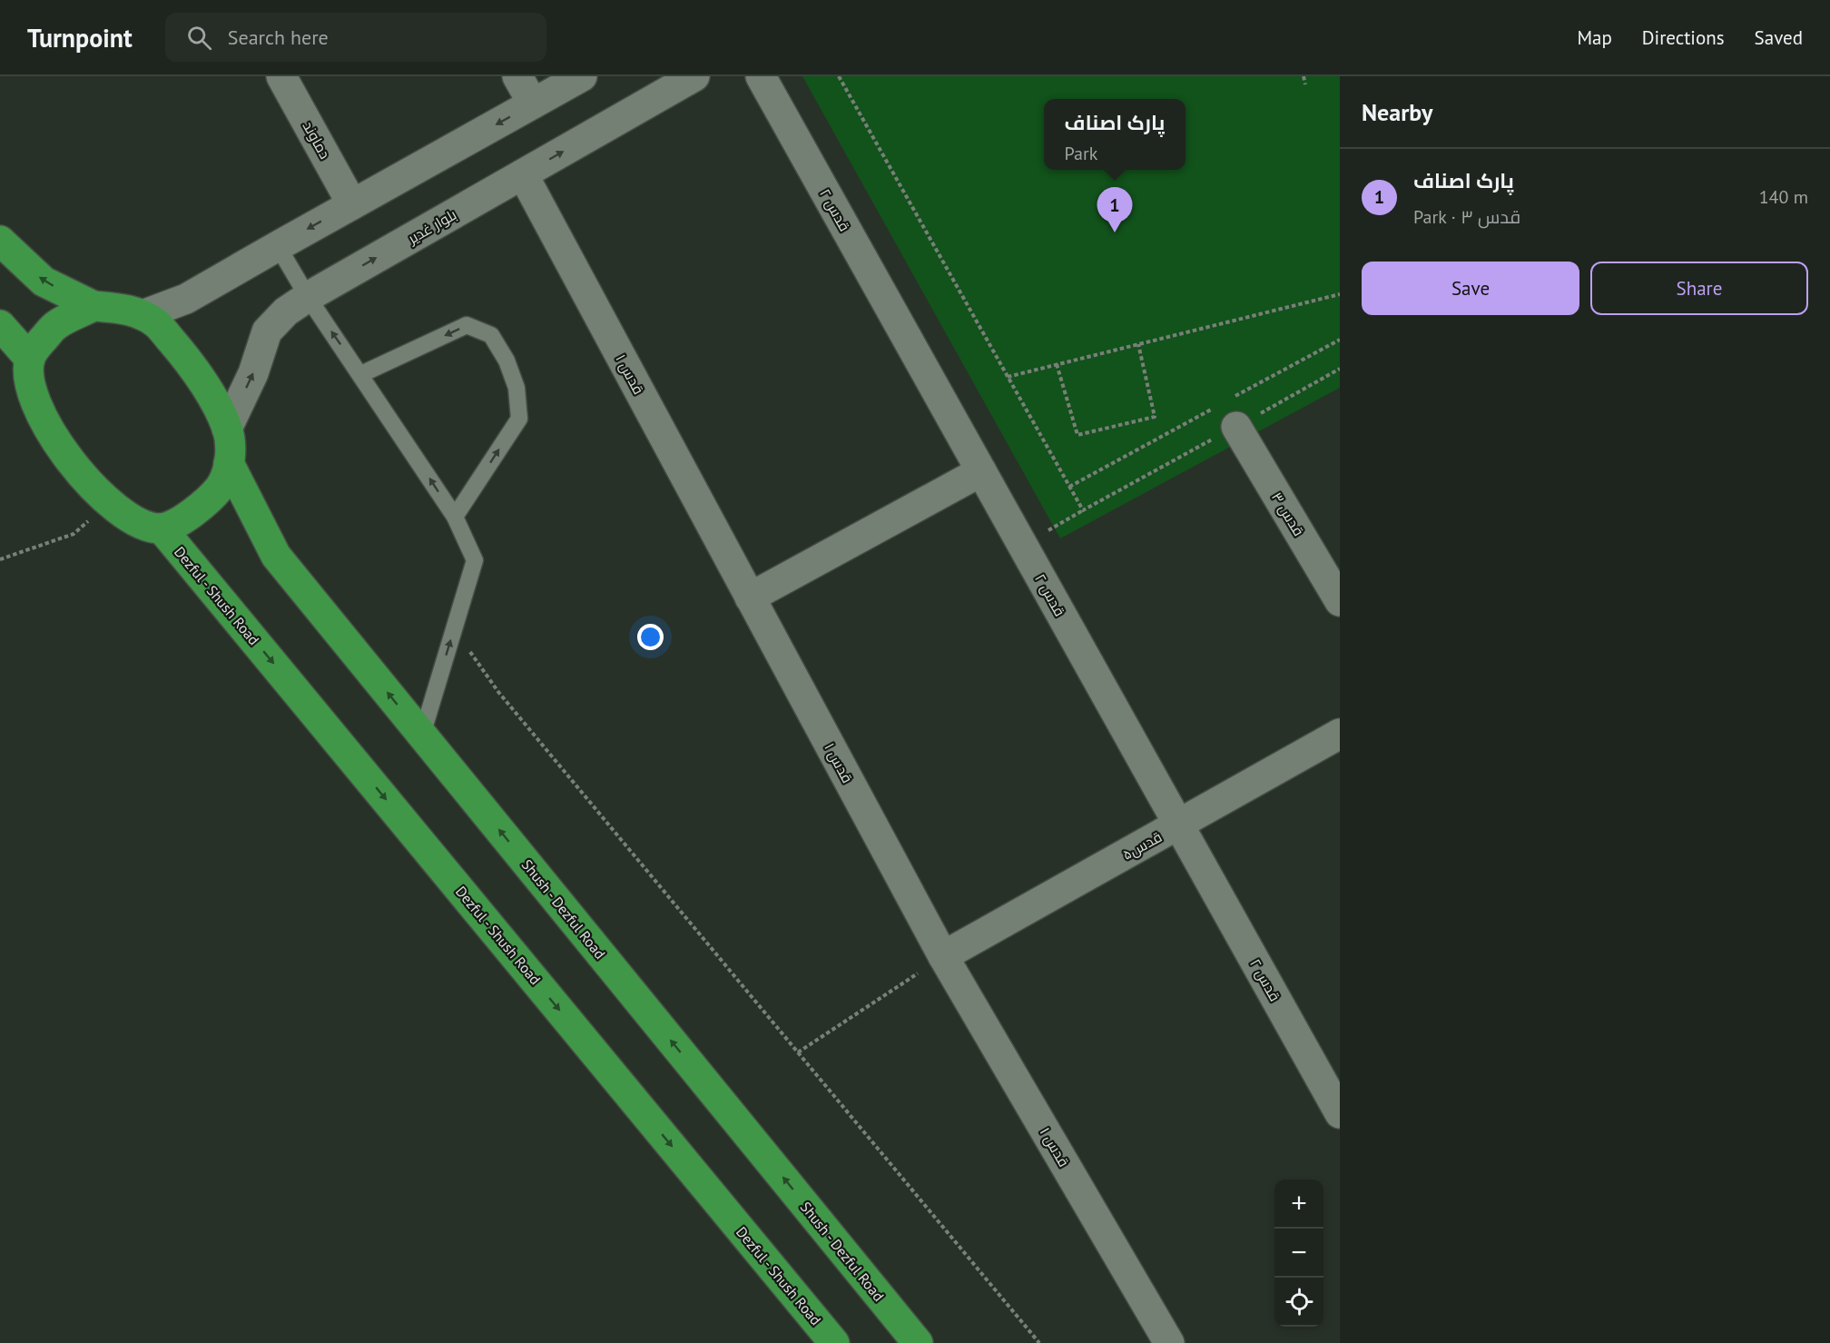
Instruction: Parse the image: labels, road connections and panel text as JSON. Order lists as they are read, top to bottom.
{
  "streets": {
    "highway": ["Dezful - Shush Road", "Shush - Dezful Road"],
    "street": [
      "دماوند",
      "قدس ۲",
      "بلوار غدیر",
      "قدس ۱",
      "قدس ۳",
      "قدس۵"
    ]
  },
  "crossings": [
    ["قدس ۲", "قدس۵"],
    ["بلوار غدیر", "قدس ۱"],
    ["قدس ۱", "قدس۵"]
  ],
  "one_way": ["Dezful - Shush Road", "Shush - Dezful Road"],
  "page": {
    "header": "Turnpoint",
    "search": "Search here",
    "nav": ["Map", "Directions", "Saved"],
    "heading": "Nearby",
    "popup": ["پارک اصناف", "Park"],
    "list": [
      {
        "mark": "1",
        "name": "پارک اصناف",
        "note": "Park · قدس ۳",
        "value": "140 m"
      }
    ],
    "pins": "1",
    "buttons": ["Save", "Share"],
    "map_buttons": ["+", "−"]
  }
}
